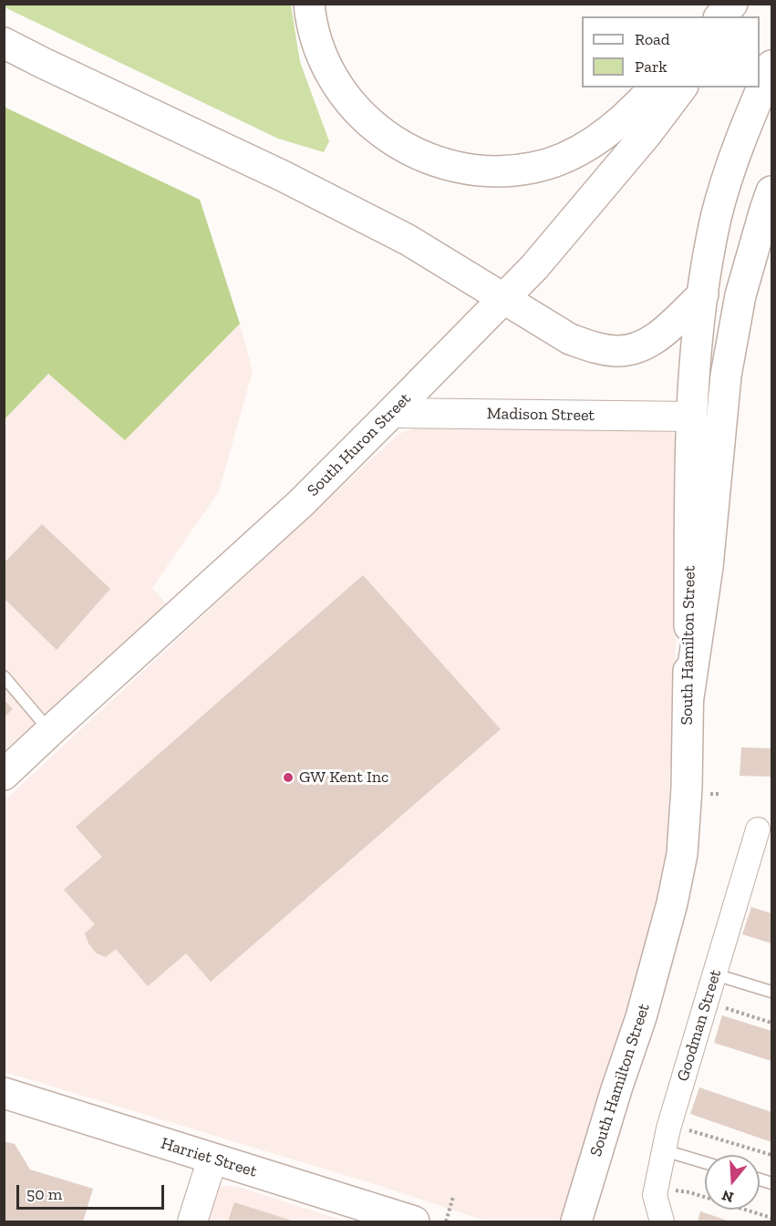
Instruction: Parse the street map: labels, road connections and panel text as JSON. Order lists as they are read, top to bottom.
{
  "streets": {
    "main road": ["South Huron Street", "South Hamilton Street", "Harriet Street"],
    "street": ["Madison Street", "Goodman Street"]
  },
  "crossings": [
    ["Madison Street", "South Huron Street"],
    ["Madison Street", "South Hamilton Street"]
  ],
  "places": ["GW Kent Inc"],
  "legend": ["Road", "Park"],
  "scale_bar": "50 m",
  "north": "bottom"
}
